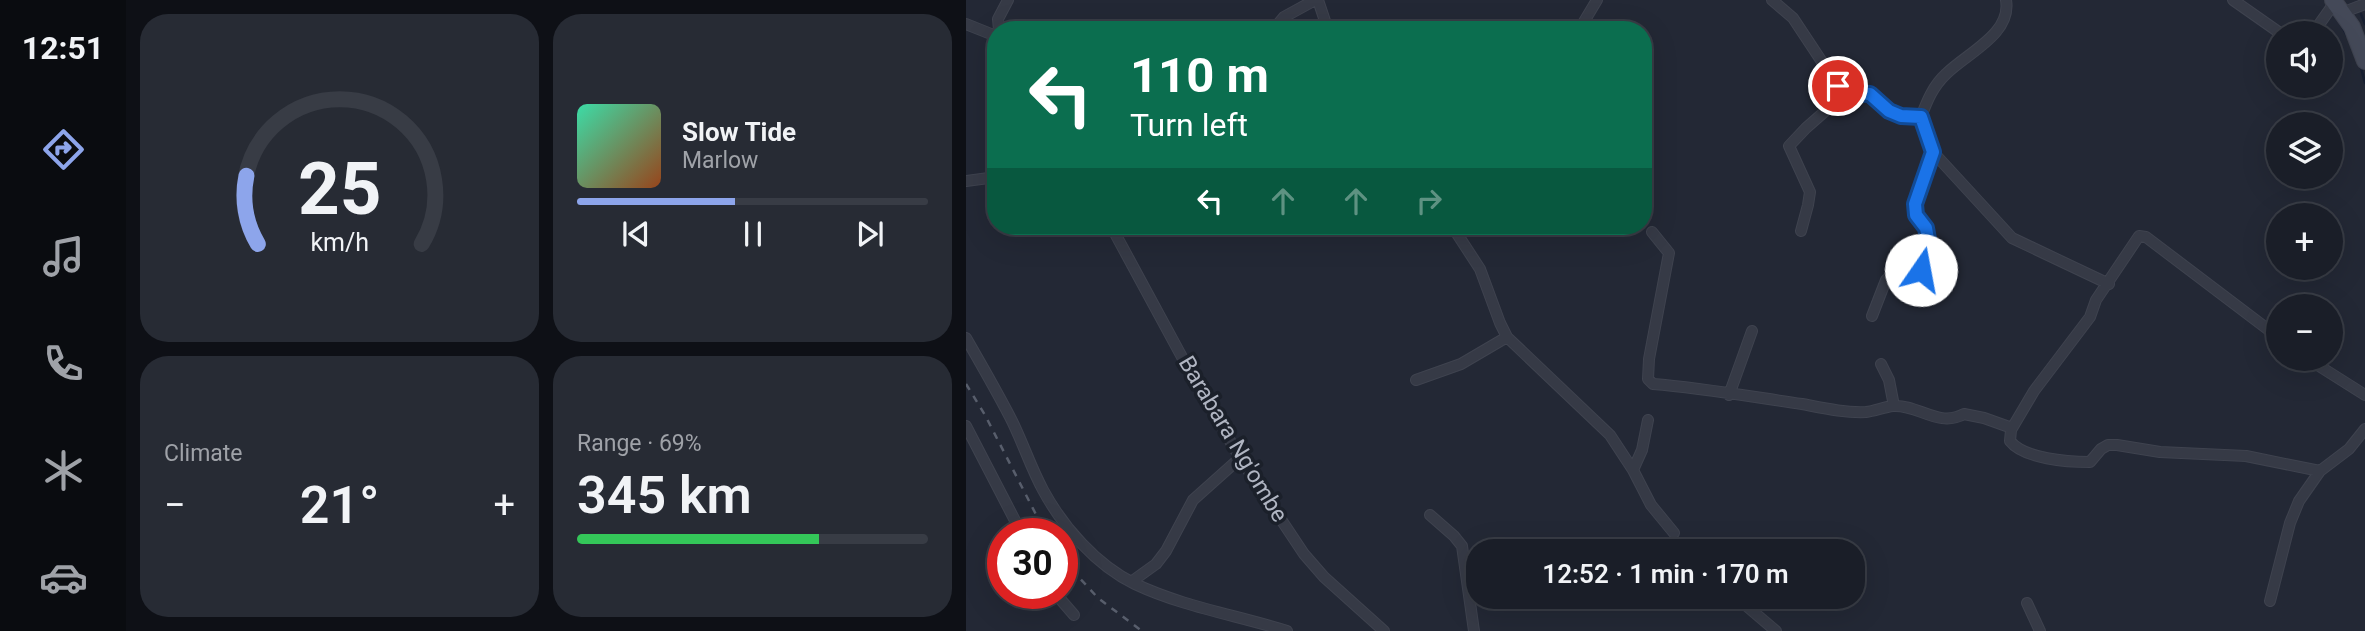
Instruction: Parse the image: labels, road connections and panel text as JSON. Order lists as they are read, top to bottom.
{
  "streets": {
    "street": ["Barabara Ng'ombe"]
  },
  "page": {
    "tabs": "12:51",
    "map_buttons": ["+", "−"],
    "turn": ["110 m", "Turn left"],
    "song": ["Slow Tide", "Marlow"],
    "tile": [
      "Climate",
      ["Range · 69%", "345 km"]
    ],
    "heat": ["−", "21°", "+"],
    "limit": "30",
    "trip": "12:52 · 1 min · 170 m",
    "gauge": ["25", "km/h"]
  }
}
